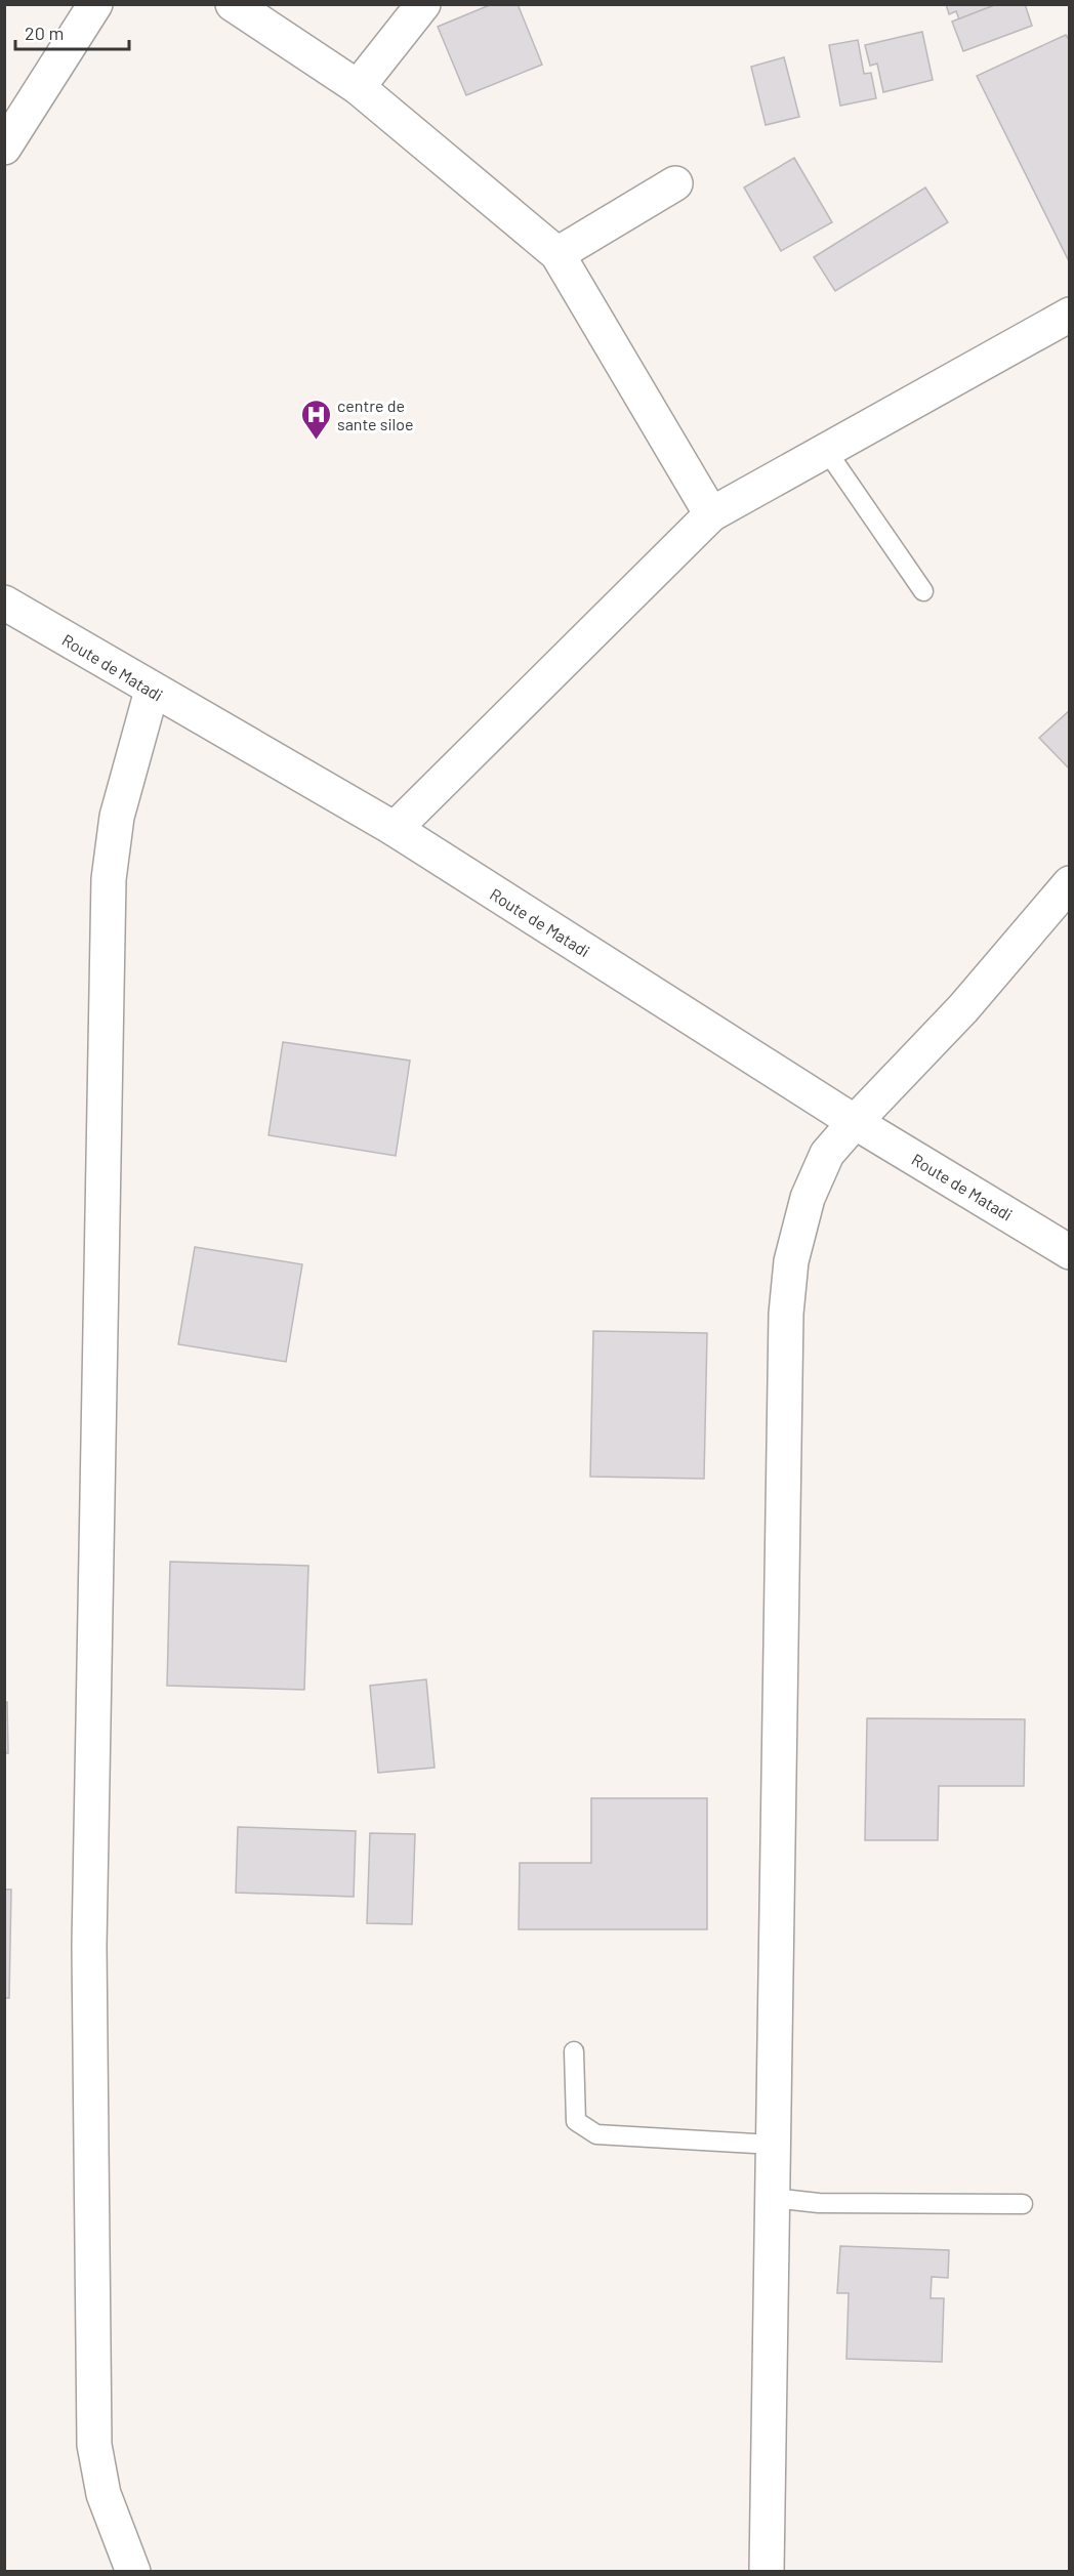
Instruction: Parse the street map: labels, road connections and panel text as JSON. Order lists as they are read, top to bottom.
{
  "streets": {
    "street": ["Route de Matadi"]
  },
  "places": {
    "hospital": ["centre de sante siloe"]
  },
  "scale_bar": "20 m"
}
